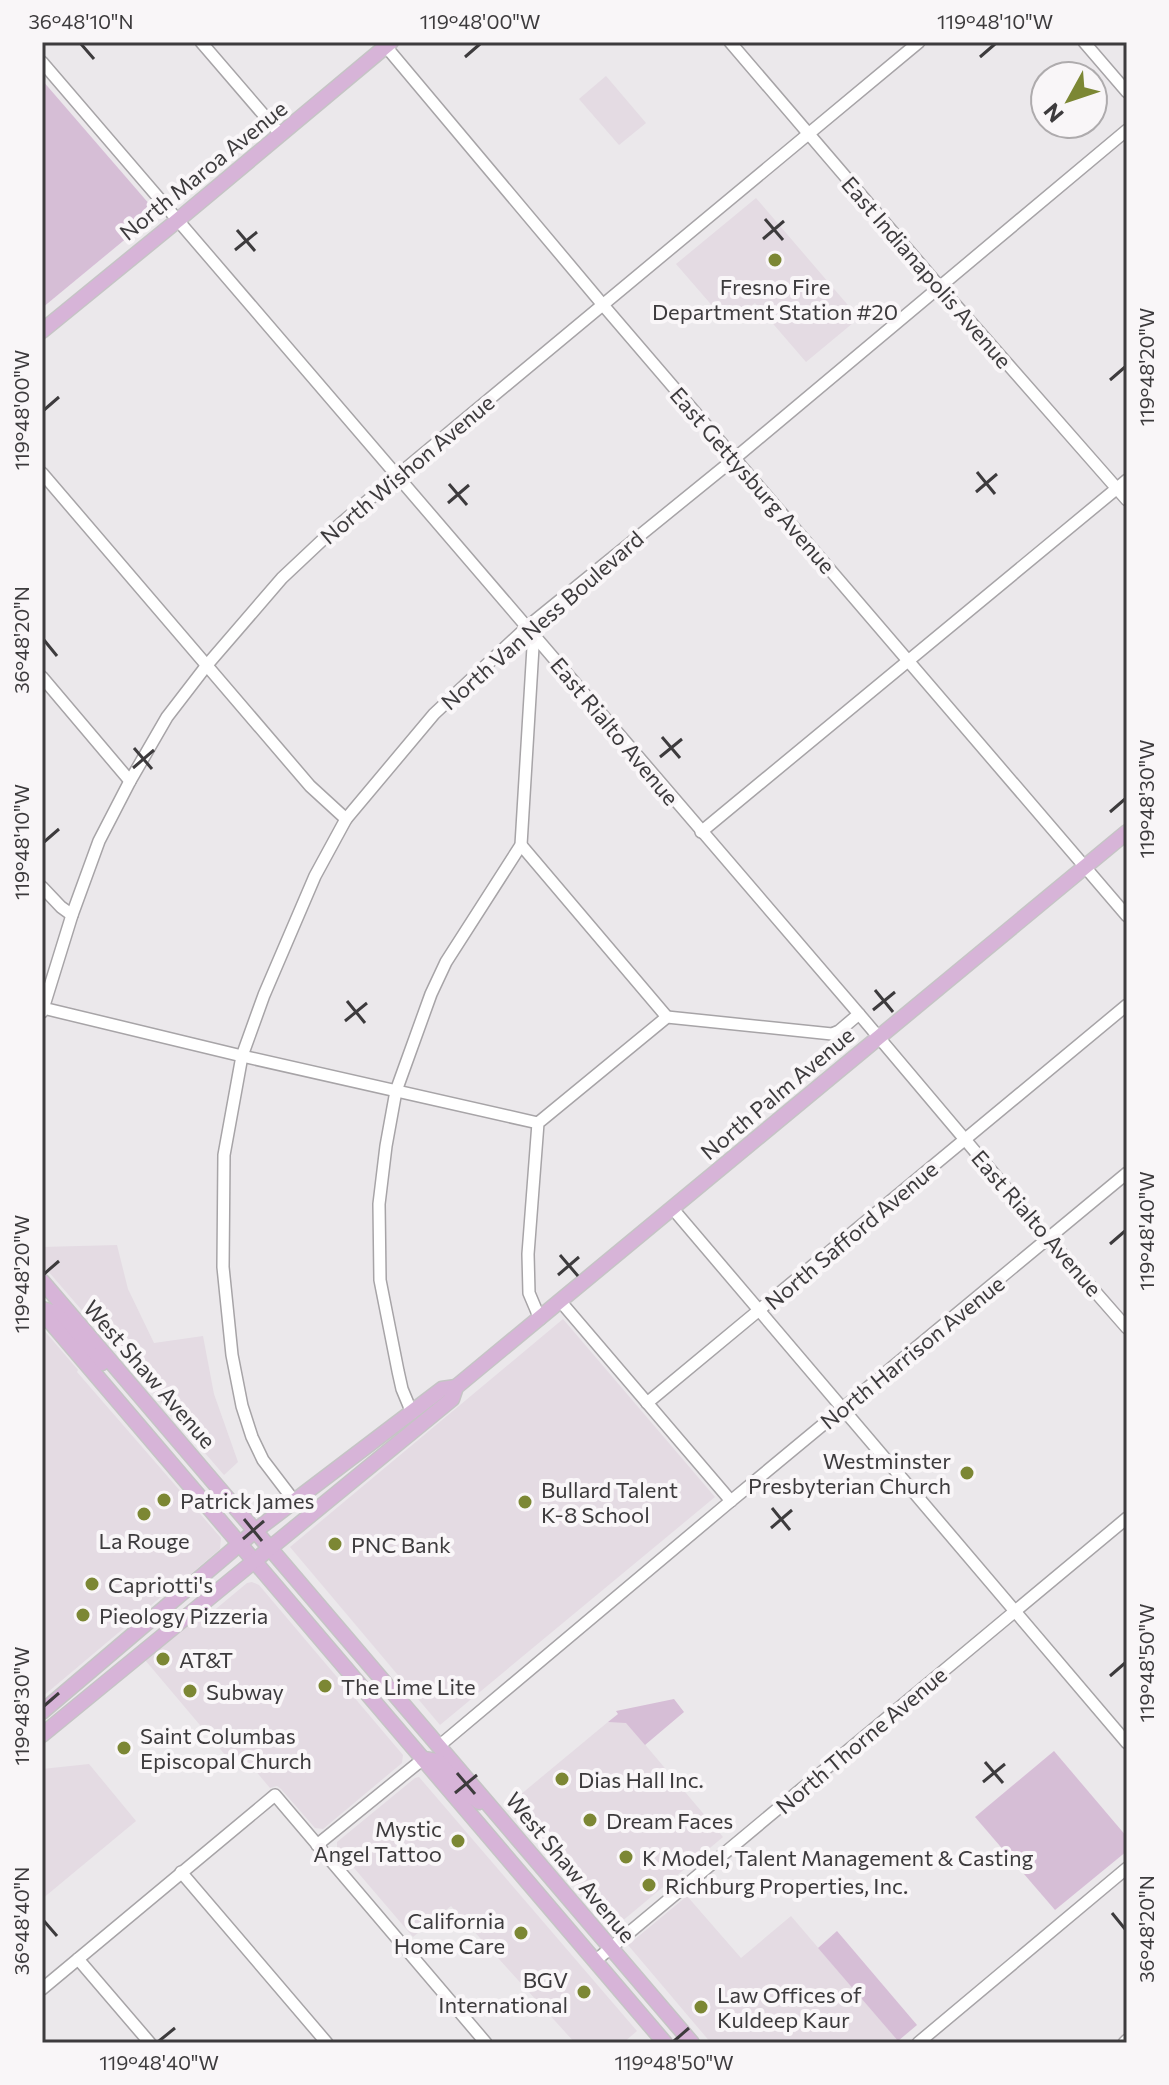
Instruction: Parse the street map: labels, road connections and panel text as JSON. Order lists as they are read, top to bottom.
{
  "streets": {
    "main road": ["North Maroa Avenue", "North Palm Avenue", "West Shaw Avenue"],
    "street": [
      "East Indianapolis Avenue",
      "North Wishon Avenue",
      "East Gettysburg Avenue",
      "North Van Ness Boulevard",
      "East Rialto Avenue",
      "North Safford Avenue",
      "North Harrison Avenue",
      "North Thorne Avenue"
    ]
  },
  "crossings": [
    ["North Maroa Avenue", "East Gettysburg Avenue"],
    ["North Maroa Avenue", "East Rialto Avenue"],
    ["East Indianapolis Avenue", "North Wishon Avenue"],
    ["East Indianapolis Avenue", "North Van Ness Boulevard"],
    ["North Wishon Avenue", "East Gettysburg Avenue"],
    ["North Wishon Avenue", "East Rialto Avenue"],
    ["East Gettysburg Avenue", "North Van Ness Boulevard"],
    ["East Gettysburg Avenue", "North Palm Avenue"],
    ["North Van Ness Boulevard", "East Rialto Avenue"],
    ["North Van Ness Boulevard", "North Palm Avenue"],
    ["East Rialto Avenue", "North Palm Avenue"],
    ["East Rialto Avenue", "North Safford Avenue"],
    ["East Rialto Avenue", "North Harrison Avenue"],
    ["North Palm Avenue", "West Shaw Avenue"],
    ["North Harrison Avenue", "West Shaw Avenue"],
    ["West Shaw Avenue", "North Thorne Avenue"]
  ],
  "places": [
    "Fresno Fire Department Station #20",
    "Westminster Presbyterian Church",
    "Patrick James",
    "Bullard Talent K-8 School",
    "La Rouge",
    "PNC Bank",
    "Capriotti's",
    "Pieology Pizzeria",
    "AT&T",
    "The Lime Lite",
    "Subway",
    "Saint Columbas Episcopal Church",
    "Dias Hall Inc.",
    "Dream Faces",
    "Mystic Angel Tattoo",
    "K Model, Talent Management & Casting",
    "Richburg Properties, Inc.",
    "California Home Care",
    "BGV International",
    "Law Offices of Kuldeep Kaur"
  ],
  "north": "bottom left",
  "coordinates": [
    "36°48'10\"N",
    "119°48'00\"W",
    "119°48'10\"W",
    "119°48'20\"W",
    "36°48'20\"N",
    "119°48'30\"W",
    "119°48'40\"W",
    "119°48'50\"W",
    "36°48'40\"N"
  ]
}
